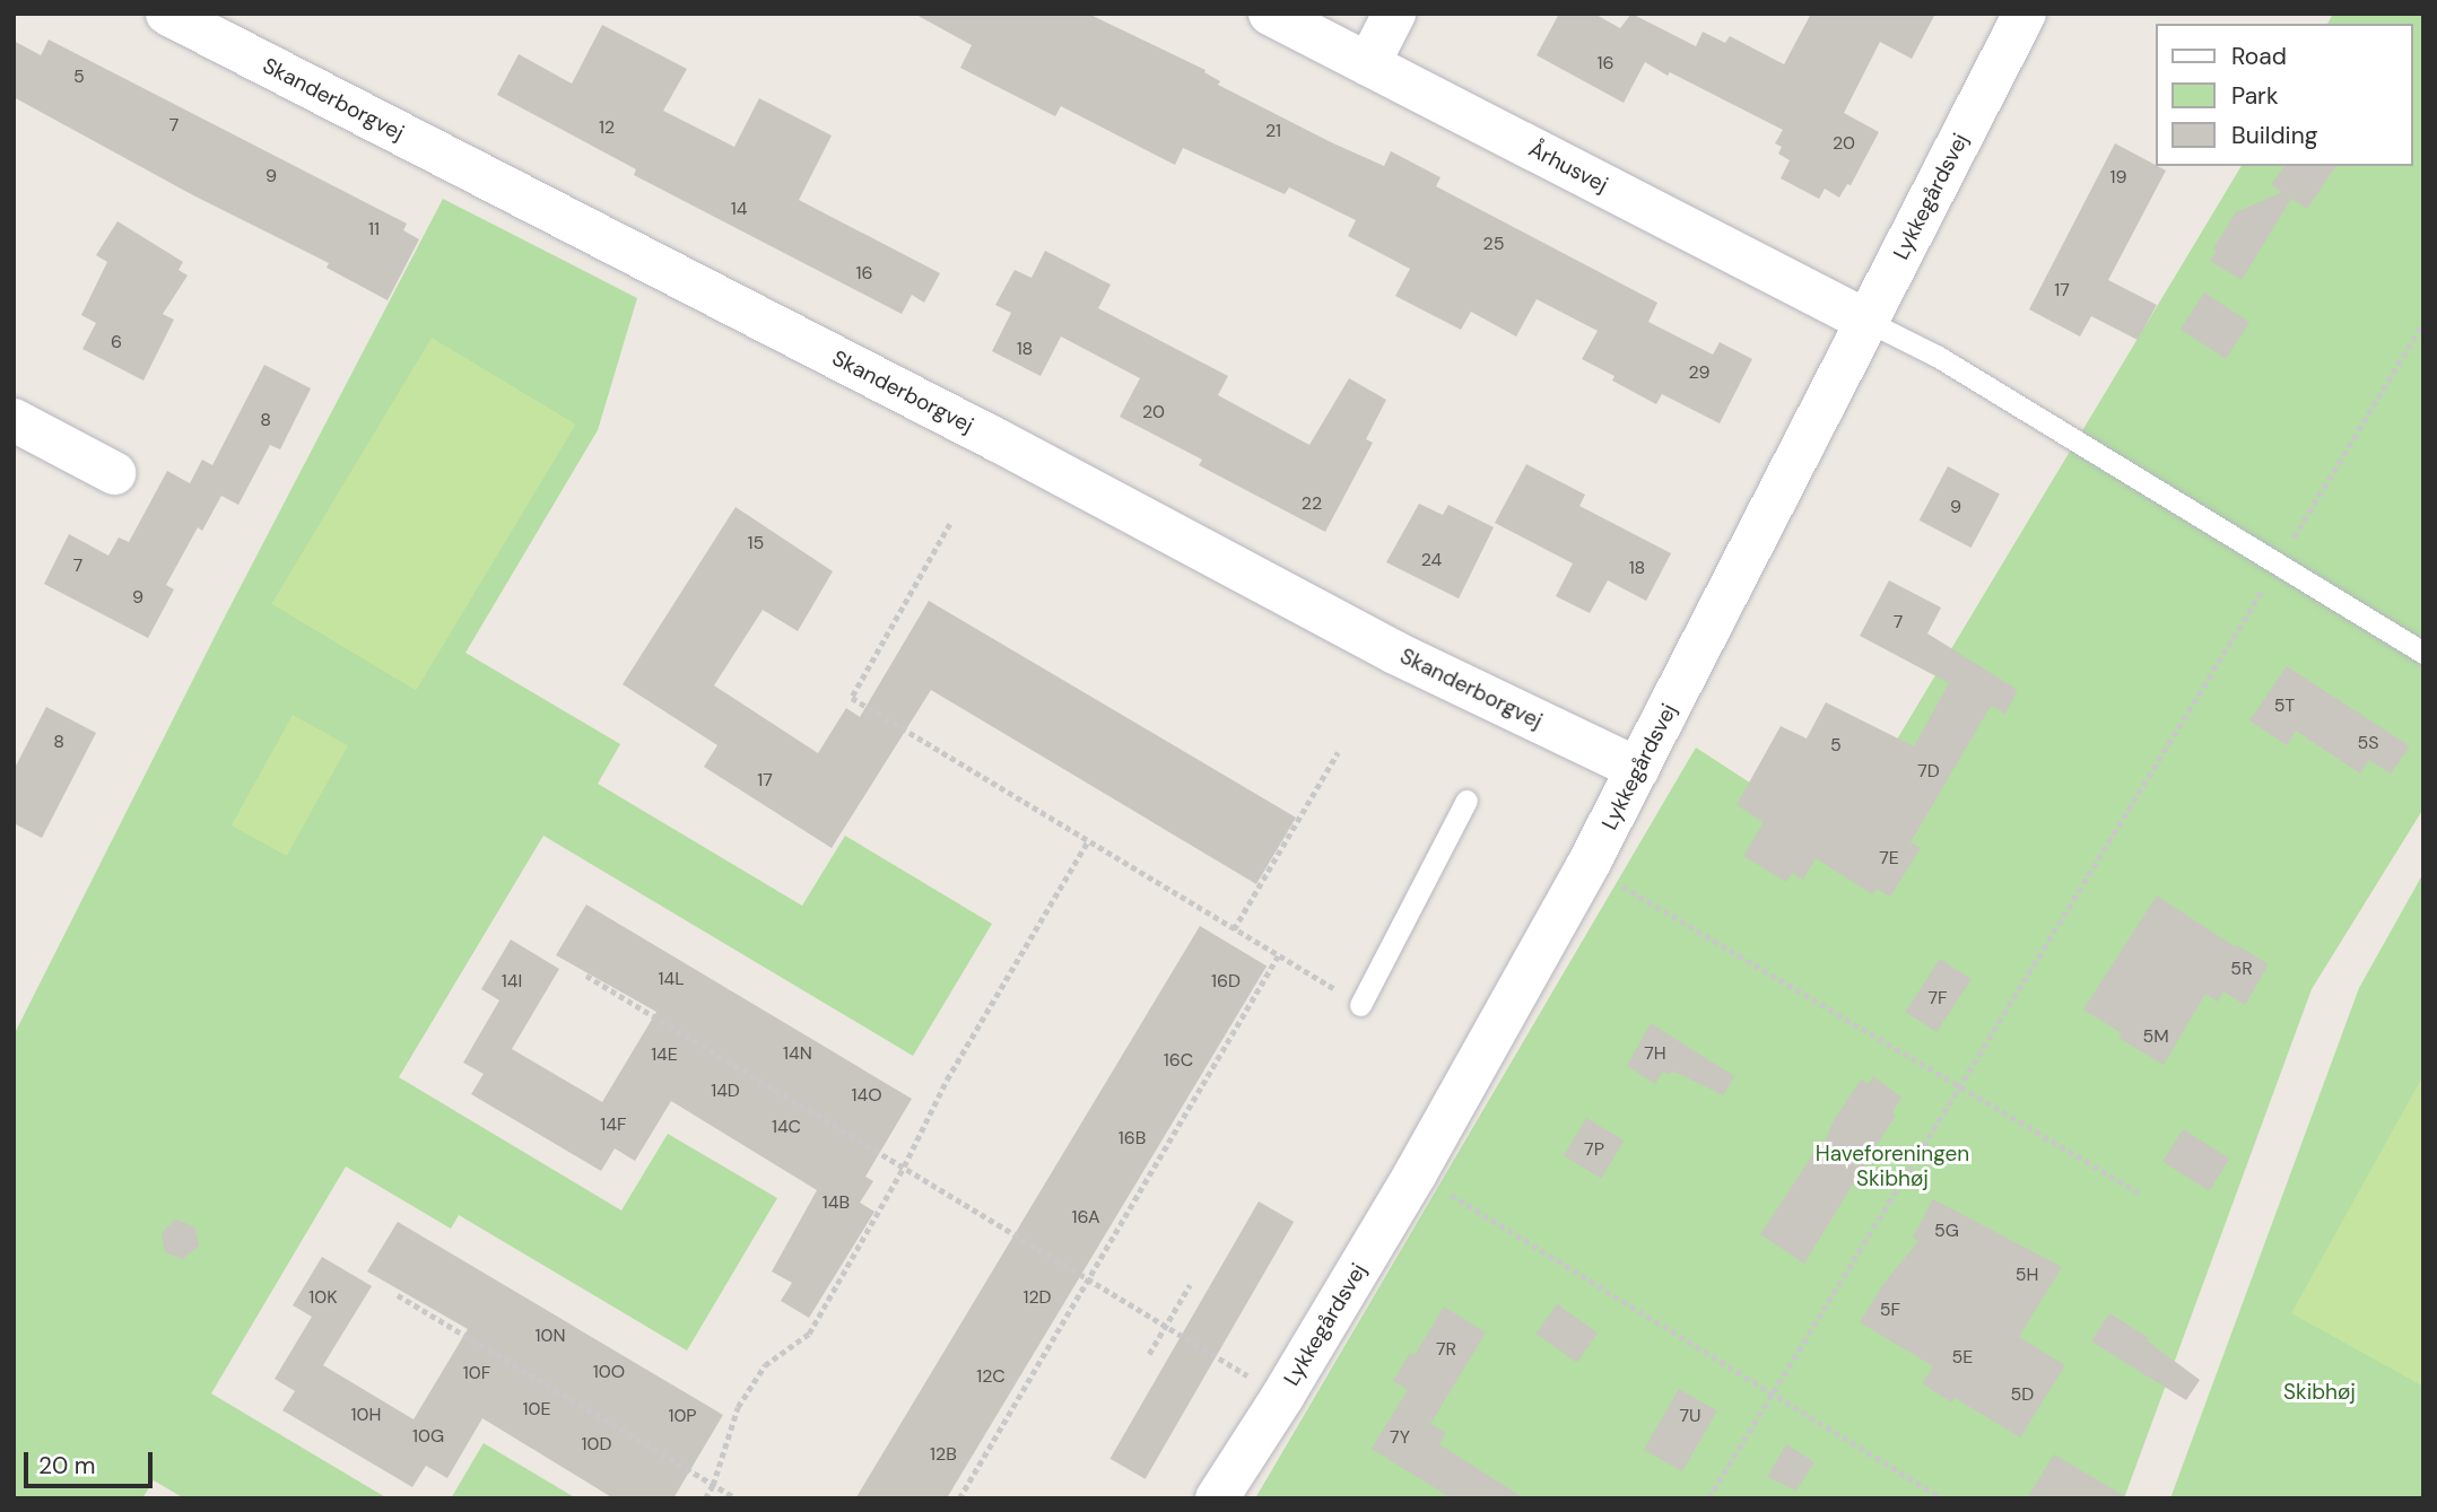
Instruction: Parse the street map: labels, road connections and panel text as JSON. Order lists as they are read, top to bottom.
{
  "streets": {
    "street": ["Skanderborgvej", "Århusvej", "Lykkegårdsvej"]
  },
  "crossings": [
    ["Skanderborgvej", "Lykkegårdsvej"],
    ["Århusvej", "Lykkegårdsvej"]
  ],
  "parks": ["Haveforeningen Skibhøj", "Skibhøj"],
  "house_numbers": [
    "16",
    "5",
    "7",
    "12",
    "21",
    "20",
    "9",
    "19",
    "14",
    "11",
    "25",
    "16",
    "17",
    "6",
    "18",
    "29",
    "20",
    "8",
    "22",
    "9",
    "15",
    "24",
    "7",
    "18",
    "9",
    "7",
    "5T",
    "8",
    "5S",
    "5",
    "7D",
    "17",
    "7E",
    "5R",
    "14L",
    "14I",
    "16D",
    "7F",
    "5M",
    "14N",
    "7H",
    "14E",
    "16C",
    "14D",
    "14O",
    "14F",
    "14C",
    "16B",
    "7P",
    "14B",
    "16A",
    "5G",
    "5H",
    "10K",
    "12D",
    "5F",
    "10N",
    "7R",
    "5E",
    "10O",
    "10F",
    "12C",
    "5D",
    "10E",
    "10H",
    "10P",
    "7U",
    "10G",
    "7Y",
    "10D",
    "12B"
  ],
  "legend": ["Road", "Park", "Building"],
  "scale_bar": "20 m"
}
